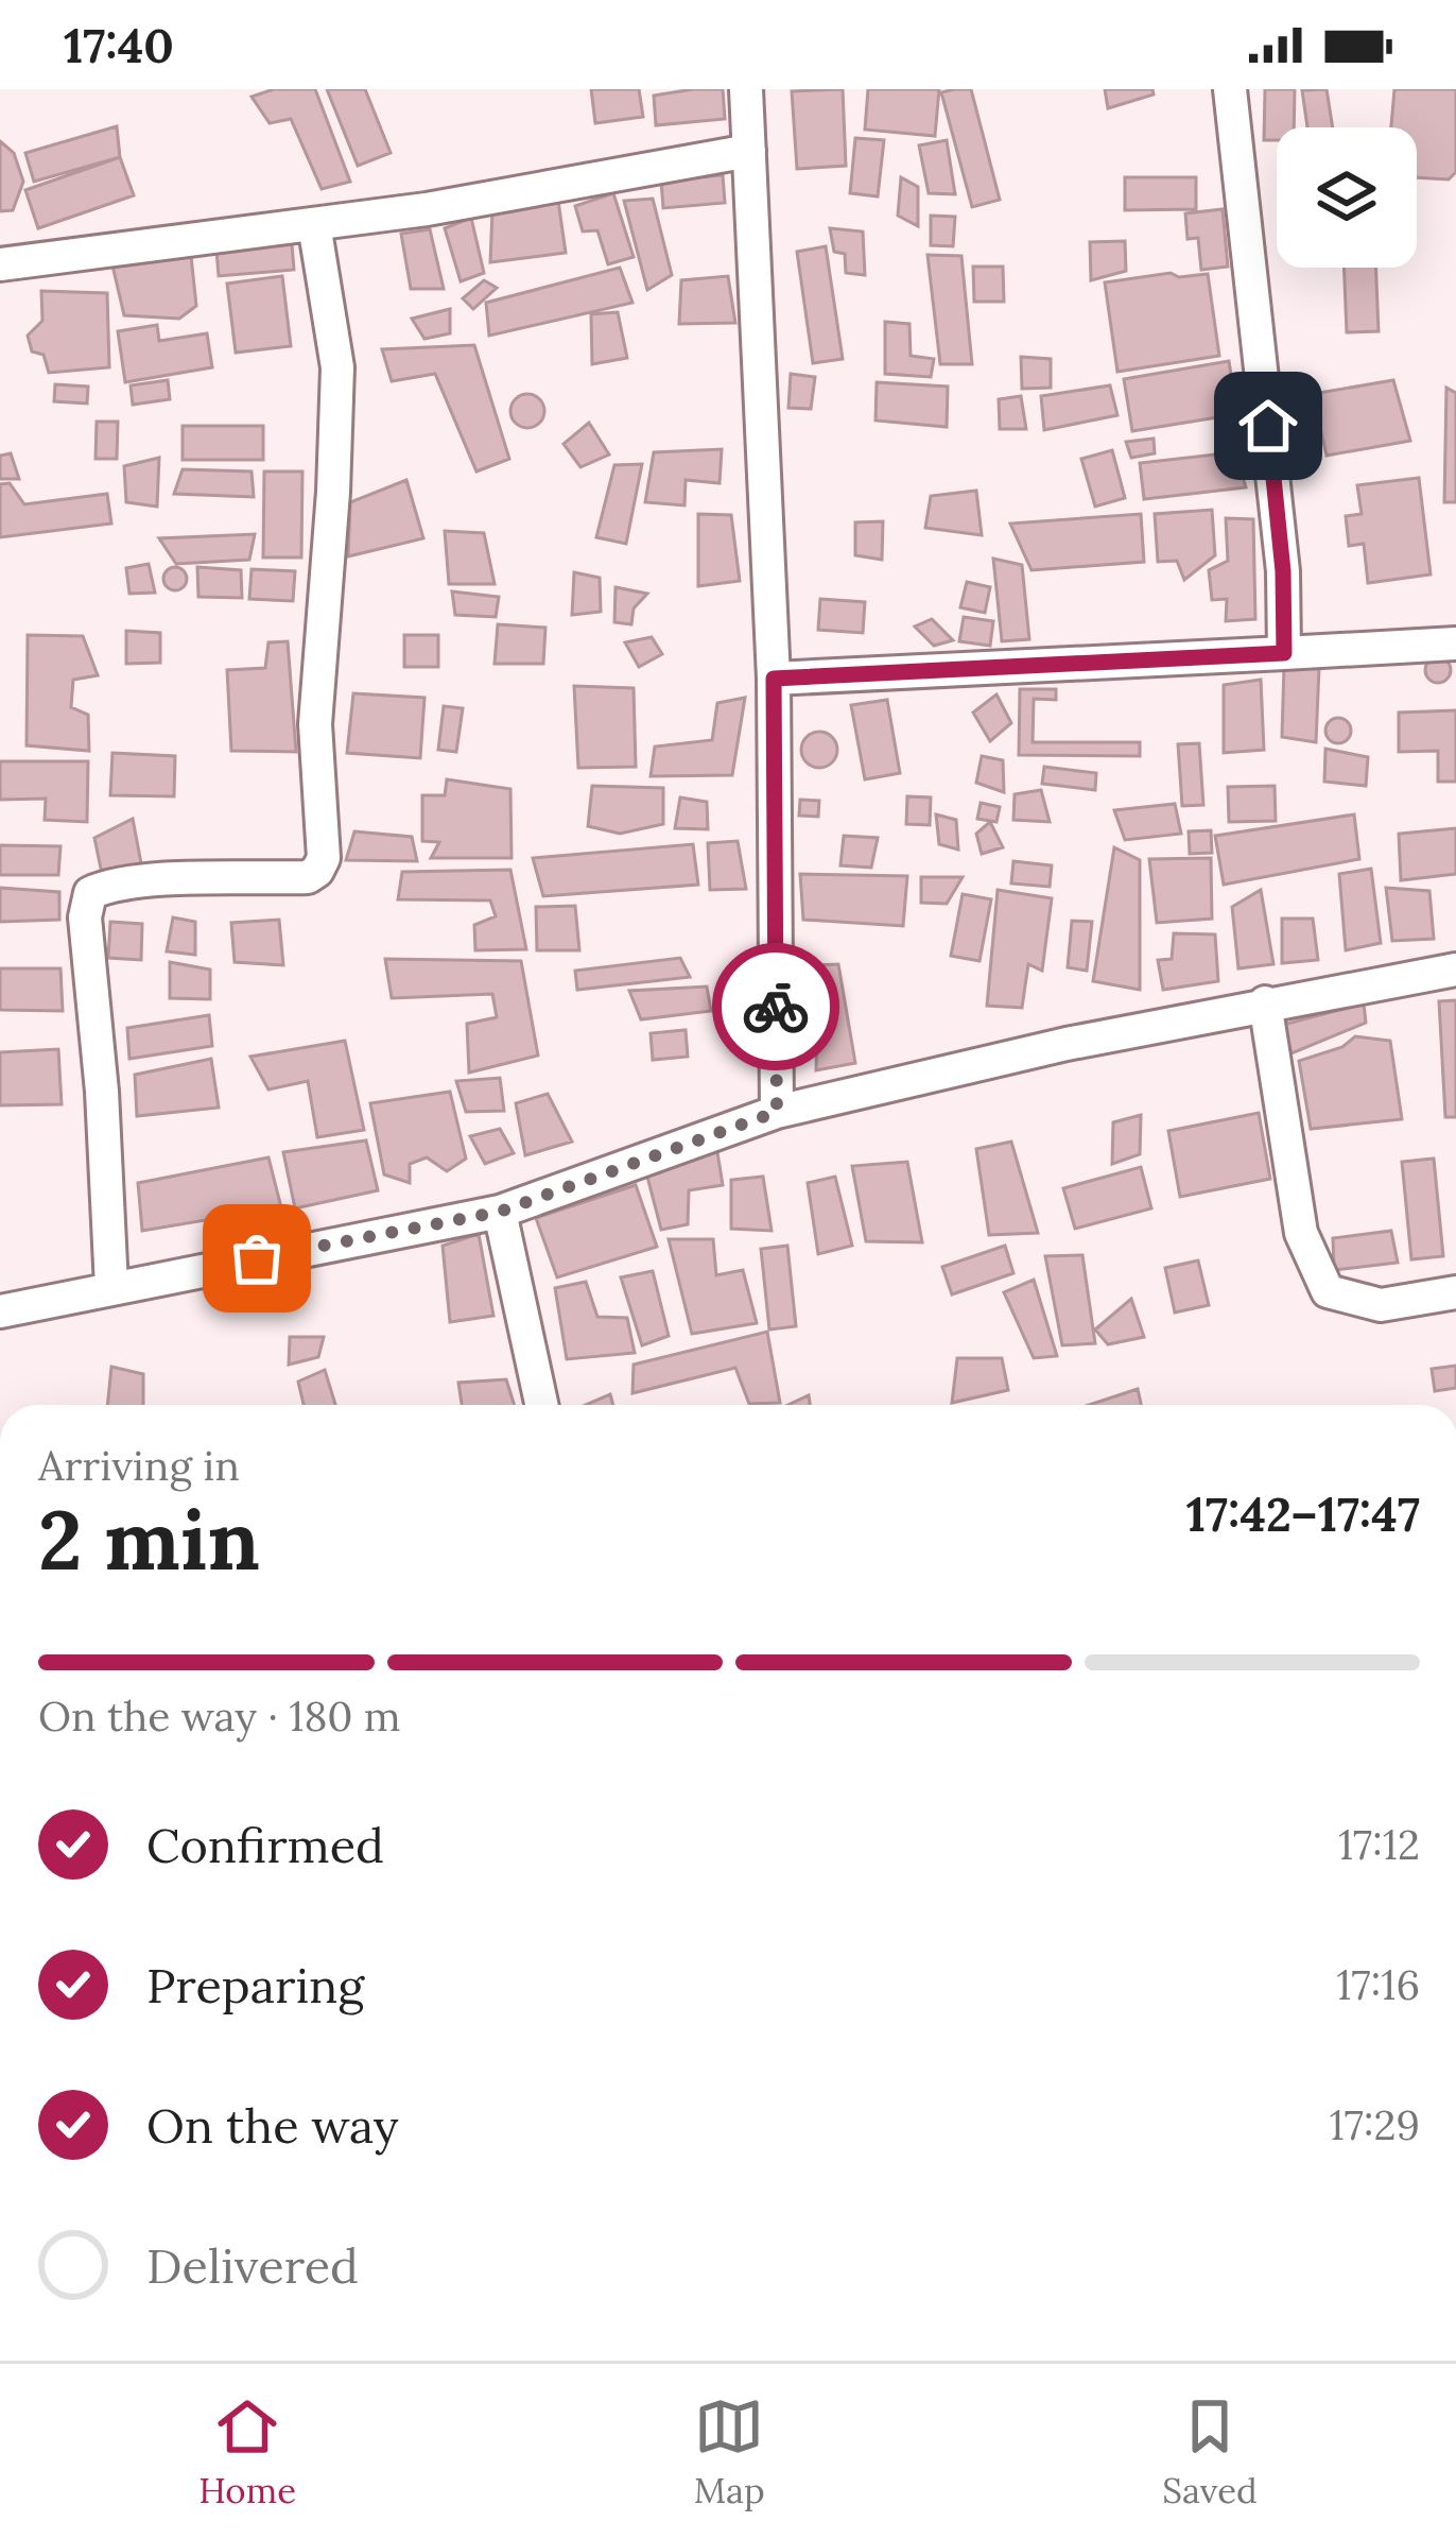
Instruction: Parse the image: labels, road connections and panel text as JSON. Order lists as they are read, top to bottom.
{
  "page": {
    "status": "17:40",
    "heading": ["2 min", "Arriving in", "17:42–17:47"],
    "bar": "On the way · 180 m",
    "list": [
      ["Confirmed", "17:12"],
      ["Preparing", "17:16"],
      ["On the way", "17:29"],
      "Delivered"
    ],
    "tabs": ["Home", "Map", "Saved"]
  }
}
